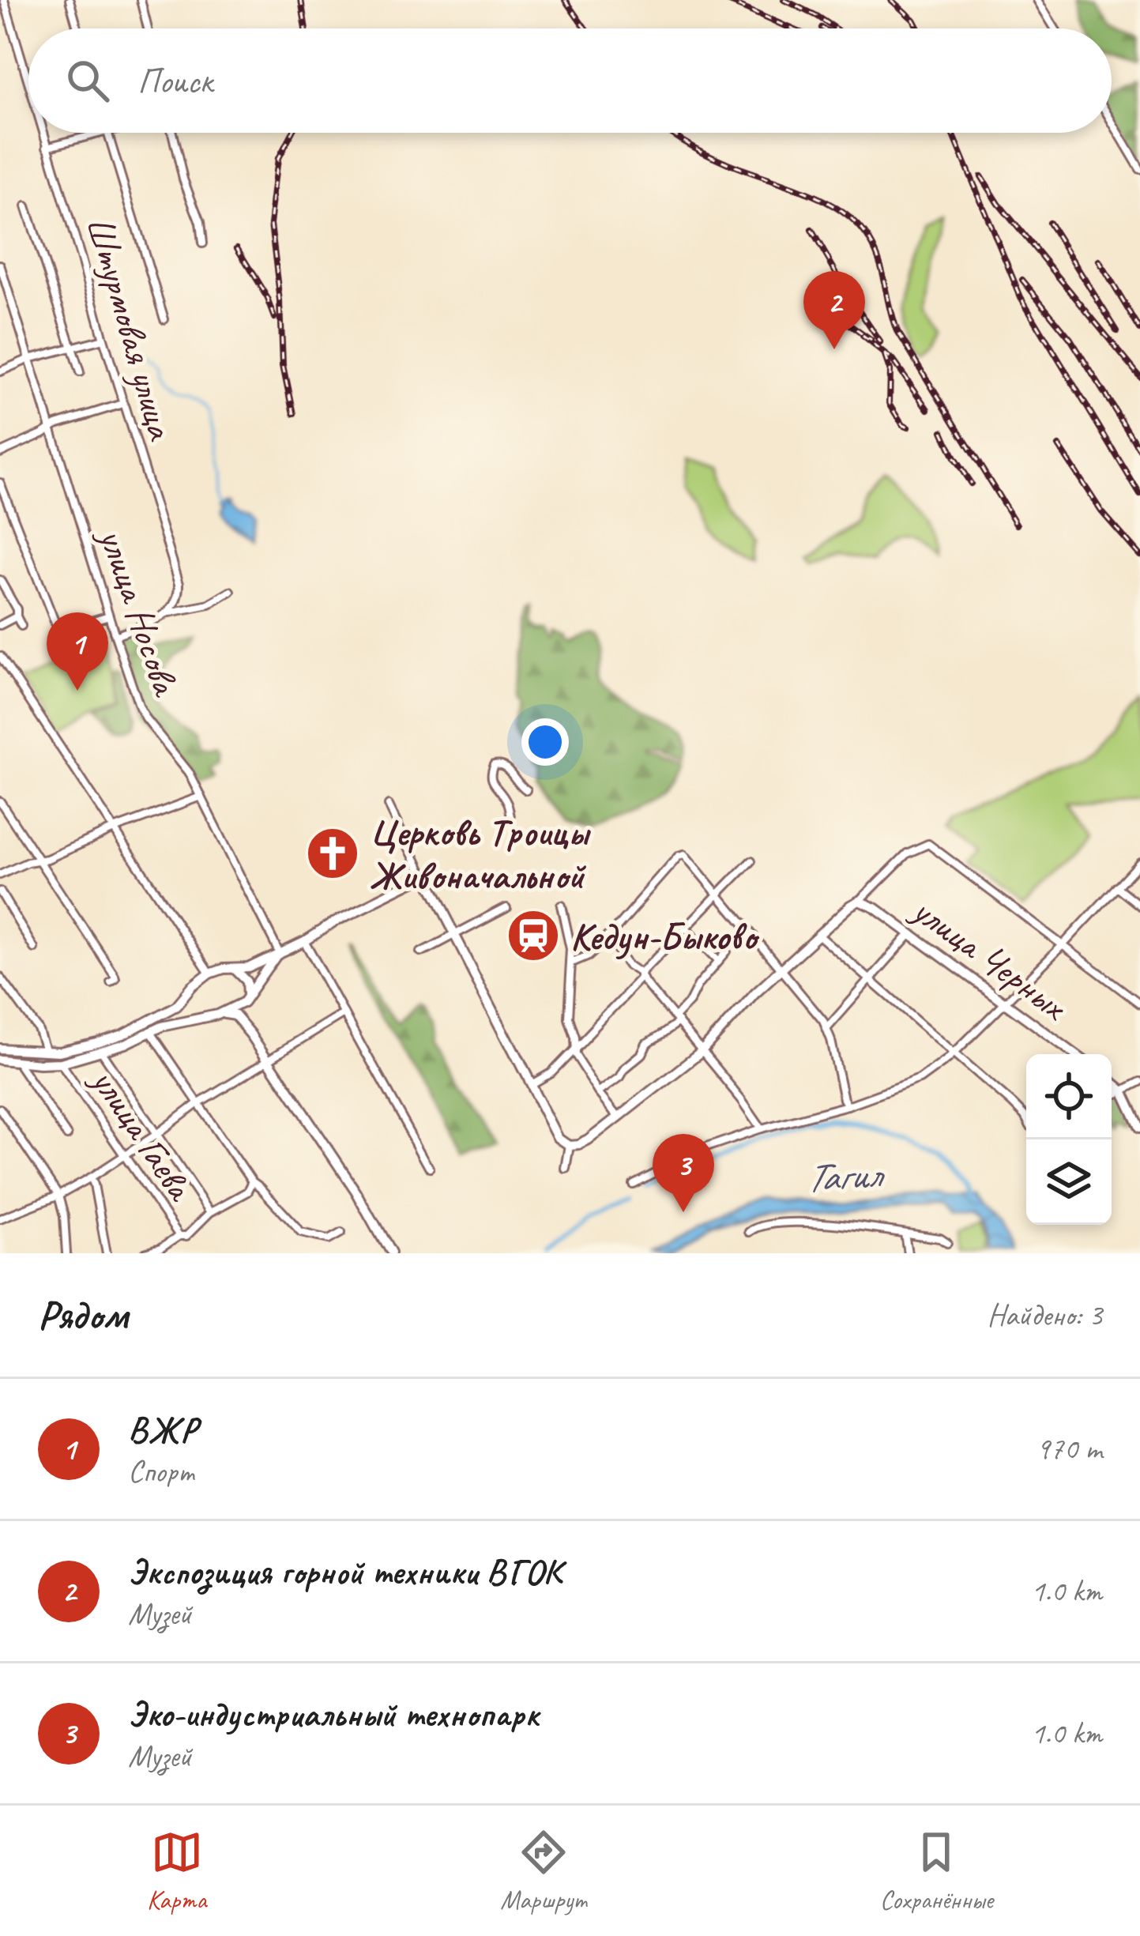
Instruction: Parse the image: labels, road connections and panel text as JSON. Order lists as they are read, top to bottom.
{
  "streets": {
    "main road": ["улица Черных"],
    "street": ["Штурмовая улица", "улица Носова", "улица Гаева"]
  },
  "water": ["Тагил"],
  "places": {
    "church": ["Церковь Троицы Живоначальной"],
    "station": ["Кедун-Быково"]
  },
  "page": {
    "search": "Поиск",
    "pins": ["2", "1", "3"],
    "heading": ["Рядом", "Найдено: 3"],
    "list": [
      {
        "mark": "1",
        "name": "ВЖР",
        "note": "Спорт",
        "value": "970 m"
      },
      {
        "mark": "2",
        "name": "Экспозиция горной техники ВГОК",
        "note": "Музей",
        "value": "1.0 km"
      },
      {
        "mark": "3",
        "name": "Эко-индустриальный технопарк",
        "note": "Музей",
        "value": "1.0 km"
      }
    ],
    "nav": ["Карта", "Маршрут", "Сохранённые"]
  }
}
